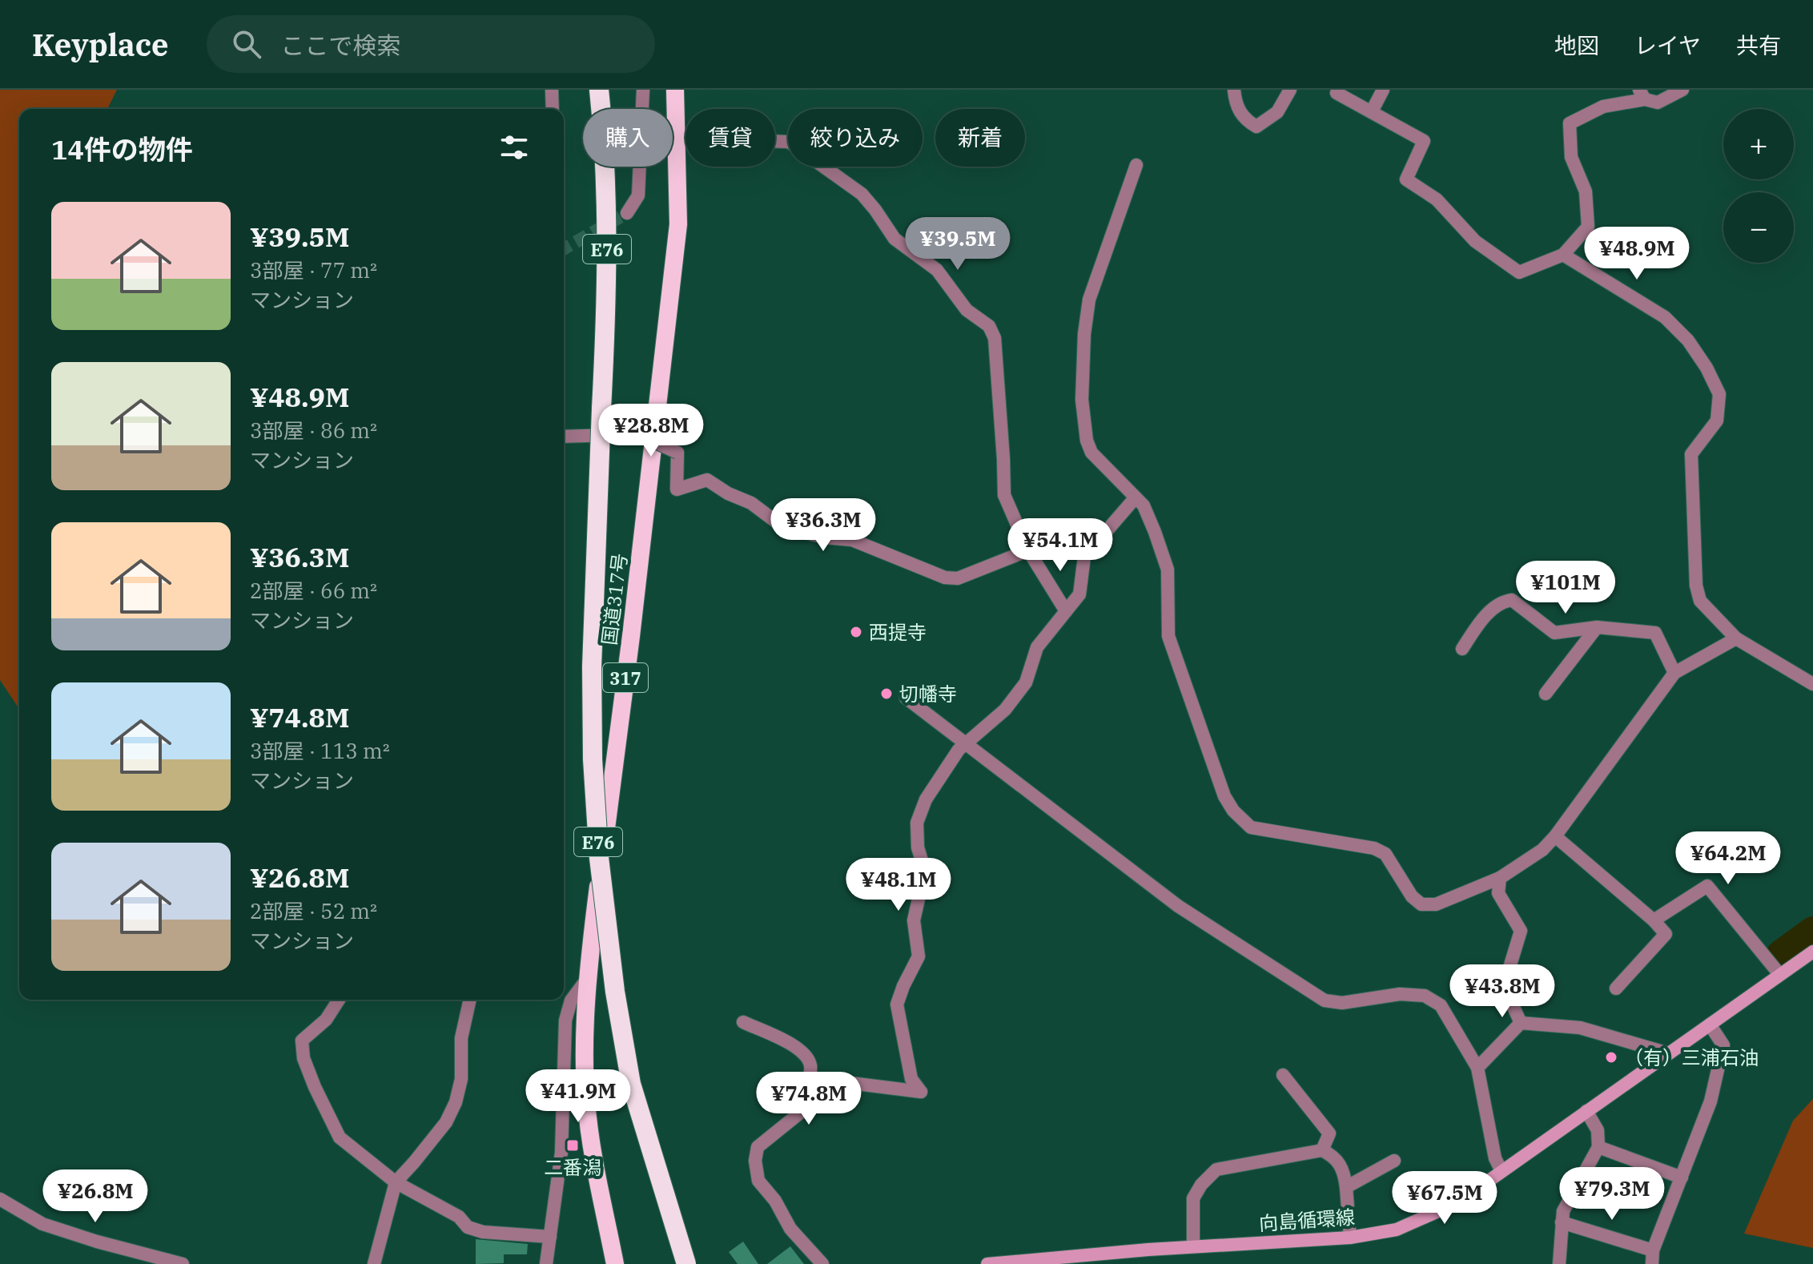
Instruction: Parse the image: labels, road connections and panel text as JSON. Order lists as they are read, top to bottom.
{
  "streets": {
    "highway": ["E76", "国道317号", "317"],
    "main road": ["向島循環線"]
  },
  "places": {
    "other": ["西提寺", "切幡寺", "（有）三浦石油"],
    "transit": ["二番潟"]
  },
  "page": {
    "header": "Keyplace",
    "search": "ここで検索",
    "nav": ["地図", "レイヤ", "共有"],
    "map_buttons": ["+", "−"],
    "chip": [
      "購入",
      "賃貸",
      "絞り込み",
      "新着"
    ],
    "heading": "14件の物件",
    "list": [
      {
        "name": "¥39.5M",
        "note": "3部屋 · 77 m² · マンション"
      },
      {
        "name": "¥48.9M",
        "note": "3部屋 · 86 m² · マンション"
      },
      {
        "name": "¥36.3M",
        "note": "2部屋 · 66 m² · マンション"
      },
      {
        "name": "¥74.8M",
        "note": "3部屋 · 113 m² · マンション"
      },
      {
        "name": "¥26.8M",
        "note": "2部屋 · 52 m² · マンション"
      }
    ],
    "price": [
      "¥39.5M",
      "¥48.9M",
      "¥28.8M",
      "¥36.3M",
      "¥54.1M",
      "¥101M",
      "¥64.2M",
      "¥48.1M",
      "¥43.8M",
      "¥41.9M",
      "¥74.8M",
      "¥79.3M",
      "¥26.8M",
      "¥67.5M"
    ]
  }
}
